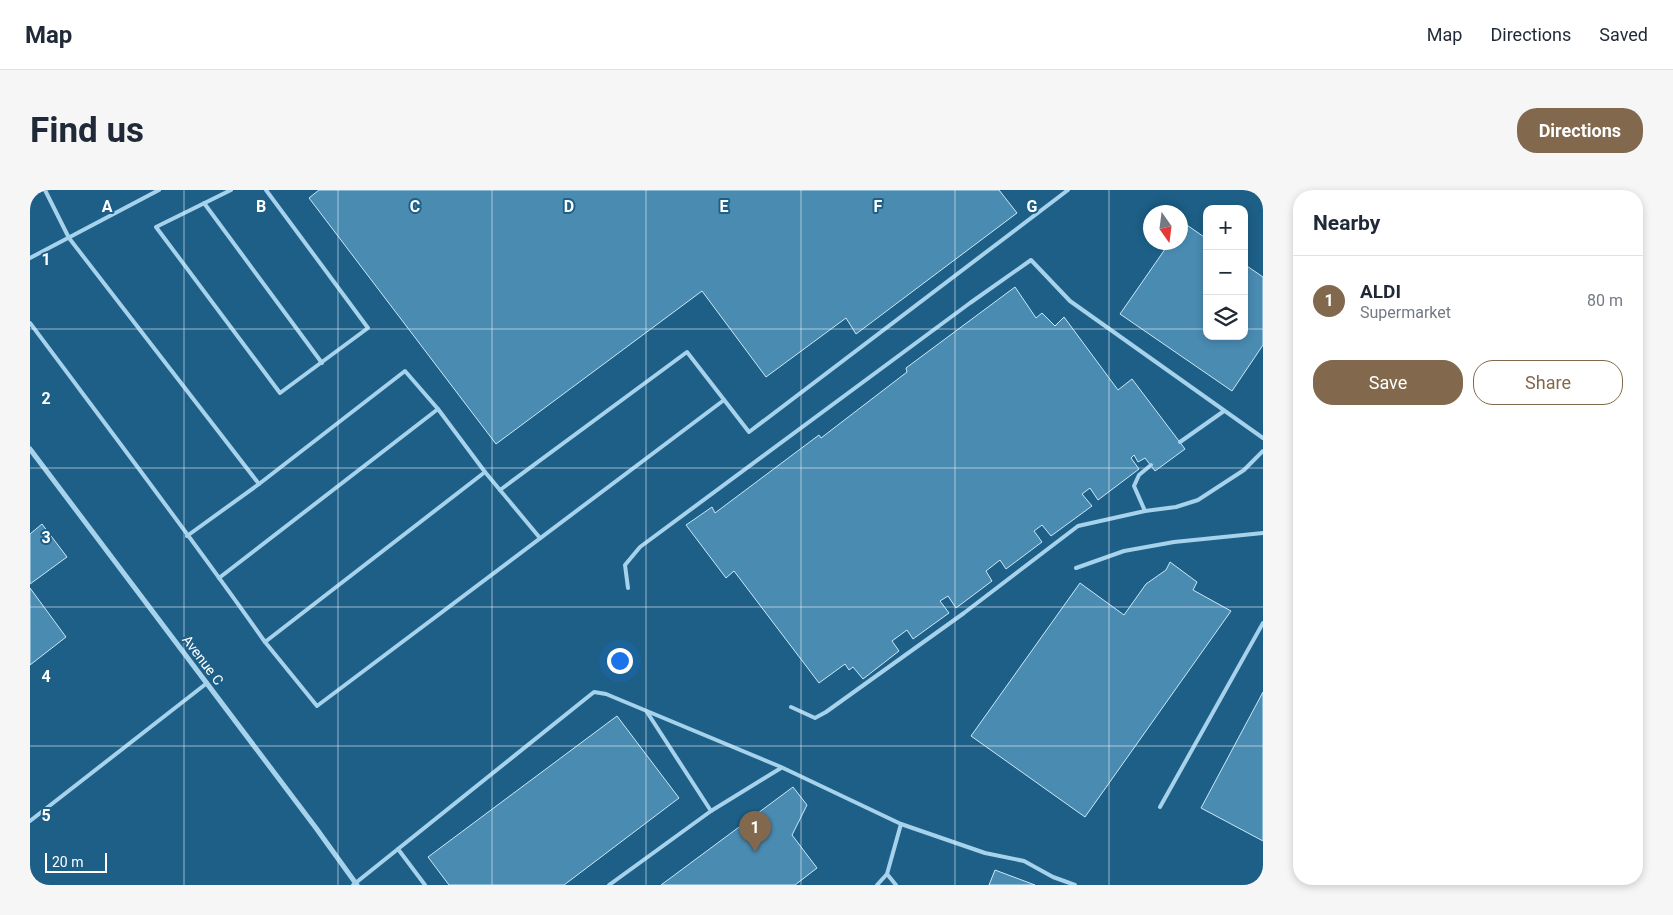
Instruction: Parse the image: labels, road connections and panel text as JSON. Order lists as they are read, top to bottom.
{
  "streets": {
    "street": ["Avenue C"]
  },
  "scale_bar": "20 m",
  "north": "bottom",
  "page": {
    "header": "Map",
    "nav": ["Map", "Directions", "Saved"],
    "buttons": [
      "Directions",
      ["Save", "Share"]
    ],
    "title": "Find us",
    "heading": "Nearby",
    "map_buttons": ["+", "−"],
    "list": [
      {
        "mark": "1",
        "name": "ALDI",
        "note": "Supermarket",
        "value": "80 m"
      }
    ],
    "pins": "1",
    "scale": "20 m"
  },
  "grid": {
    "columns": [
      "A",
      "B",
      "C",
      "D",
      "E",
      "F",
      "G"
    ],
    "rows": [
      "1",
      "2",
      "3",
      "4",
      "5"
    ]
  }
}
